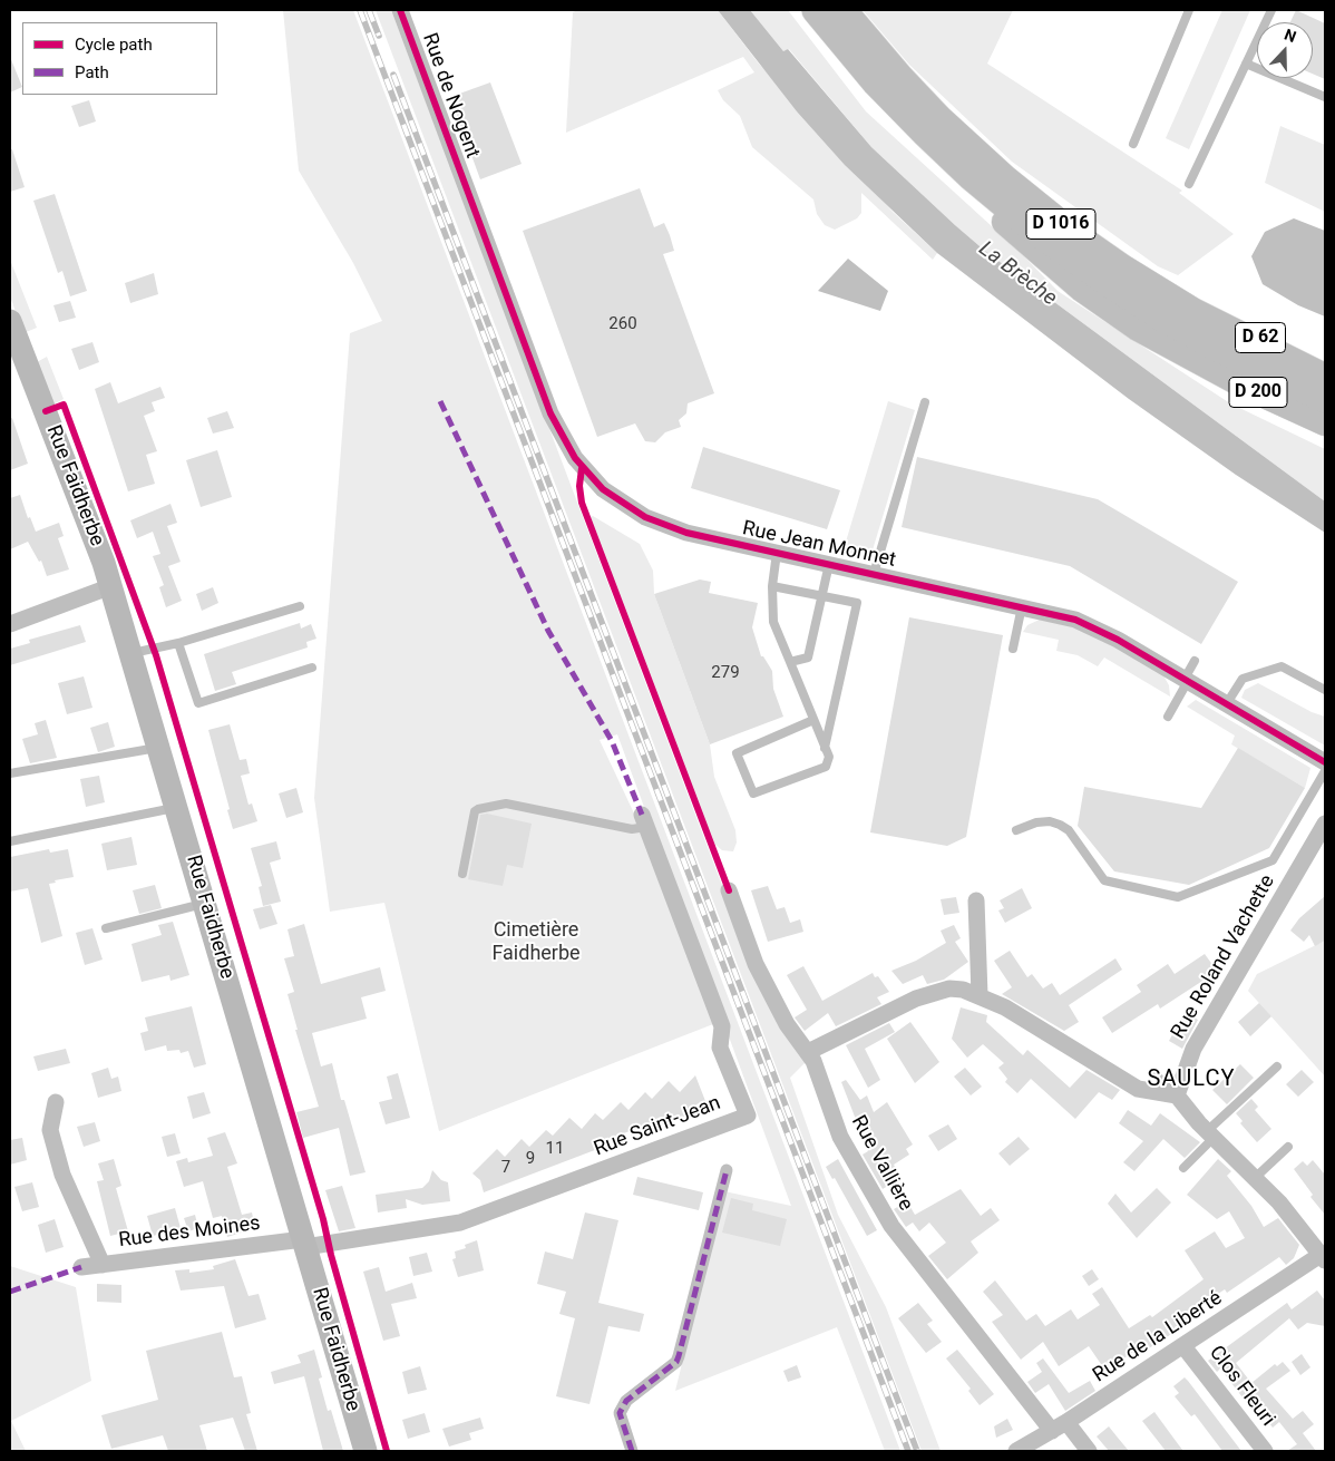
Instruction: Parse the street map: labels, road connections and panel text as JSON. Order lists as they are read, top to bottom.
{
  "streets": {
    "highway": ["D 1016", "D 62"],
    "main road": ["D 200", "Rue Faidherbe"],
    "street": [
      "Rue de Nogent",
      "Rue Jean Monnet",
      "Rue Roland Vachette",
      "Rue Saint-Jean",
      "Rue Vallière",
      "Rue des Moines",
      "Rue de la Liberté",
      "Clos Fleuri"
    ]
  },
  "crossings": [
    ["Rue de Nogent", "Rue Jean Monnet"],
    ["D 1016", "D 62"],
    ["D 1016", "D 200"],
    ["Rue Faidherbe", "Rue Saint-Jean"],
    ["Rue Faidherbe", "Rue des Moines"],
    ["Rue Saint-Jean", "Rue des Moines"],
    ["Rue Vallière", "Rue de la Liberté"],
    ["Rue de la Liberté", "Clos Fleuri"]
  ],
  "districts": ["SAULCY"],
  "water": ["La Brèche"],
  "parks": ["Cimetière Faidherbe"],
  "house_numbers": [
    "260",
    "279",
    "11",
    "9",
    "7"
  ],
  "legend": ["Cycle path", "Path"],
  "north": "top"
}
